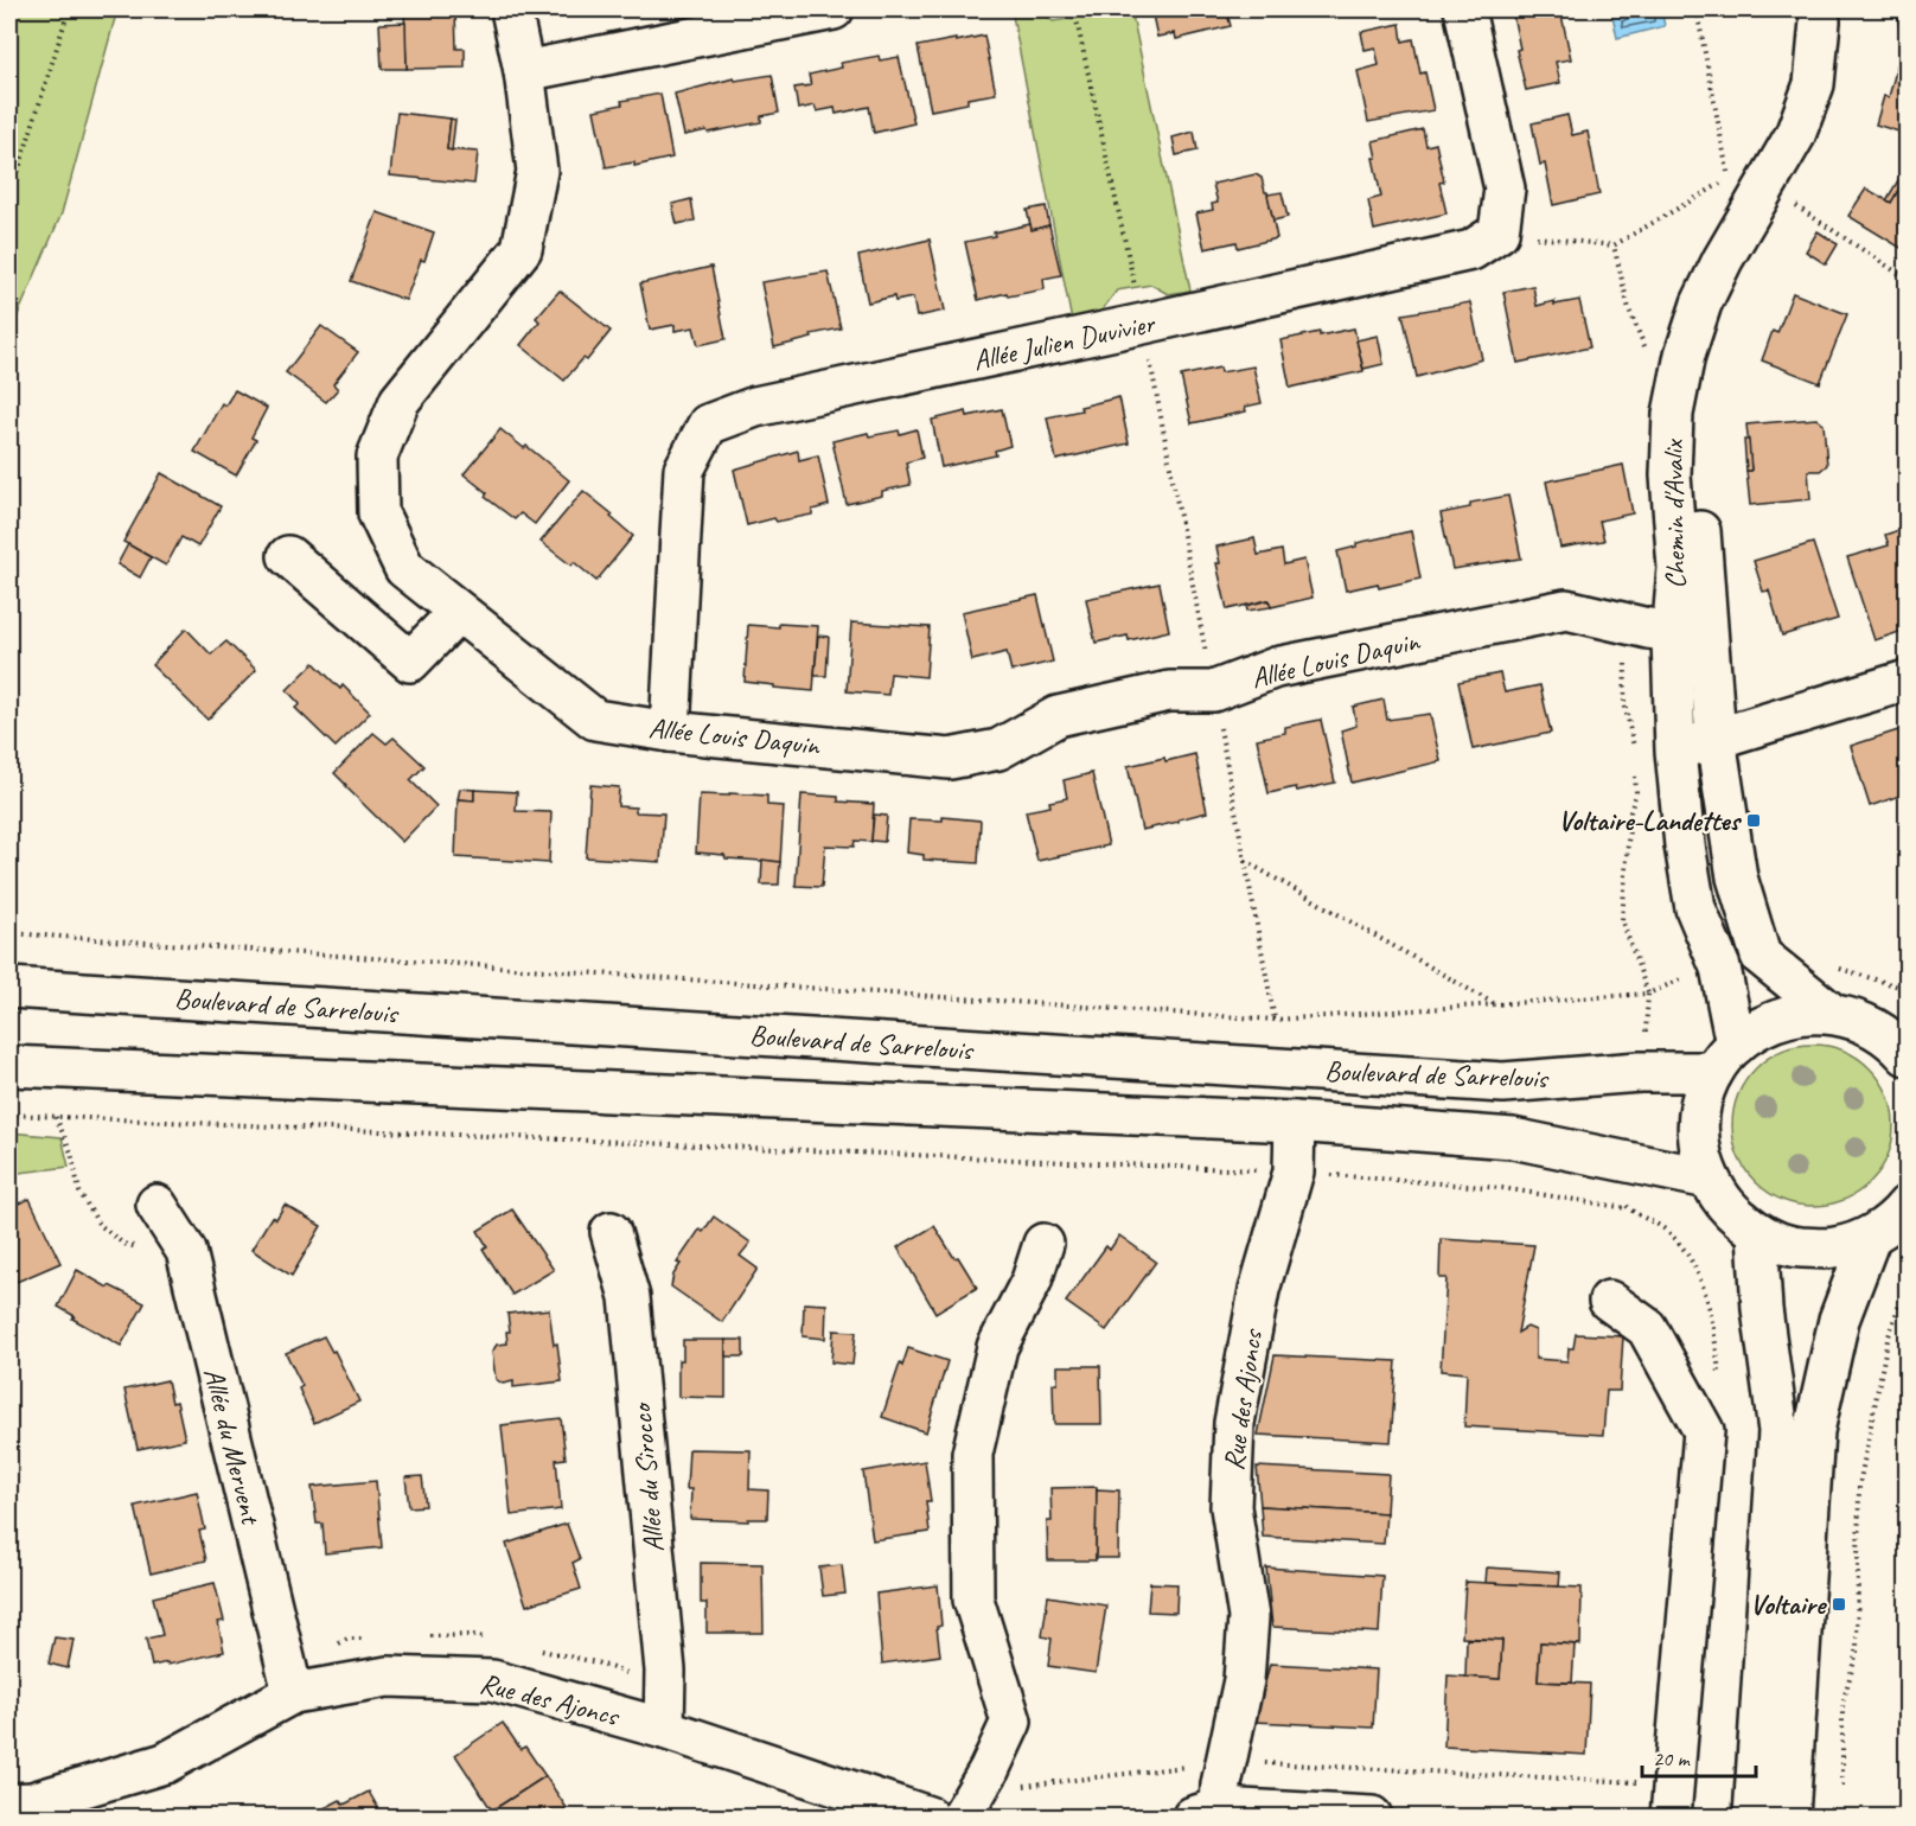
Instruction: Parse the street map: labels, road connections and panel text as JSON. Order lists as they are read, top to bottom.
{
  "streets": {
    "street": [
      "Allée Julien Duvivier",
      "Chemin d'Avalix",
      "Allée Louis Daquin",
      "Boulevard de Sarrelouis",
      "Rue des Ajoncs",
      "Allée du Mervent",
      "Allée du Sirocco"
    ]
  },
  "crossings": [
    ["Allée Julien Duvivier", "Allée Louis Daquin"],
    ["Chemin d'Avalix", "Allée Louis Daquin"],
    ["Chemin d'Avalix", "Boulevard de Sarrelouis"],
    ["Boulevard de Sarrelouis", "Rue des Ajoncs"],
    ["Rue des Ajoncs", "Allée du Mervent"],
    ["Rue des Ajoncs", "Allée du Sirocco"]
  ],
  "places": {
    "transit": ["Voltaire-Landettes", "Voltaire"]
  },
  "scale_bar": "20 m"
}
